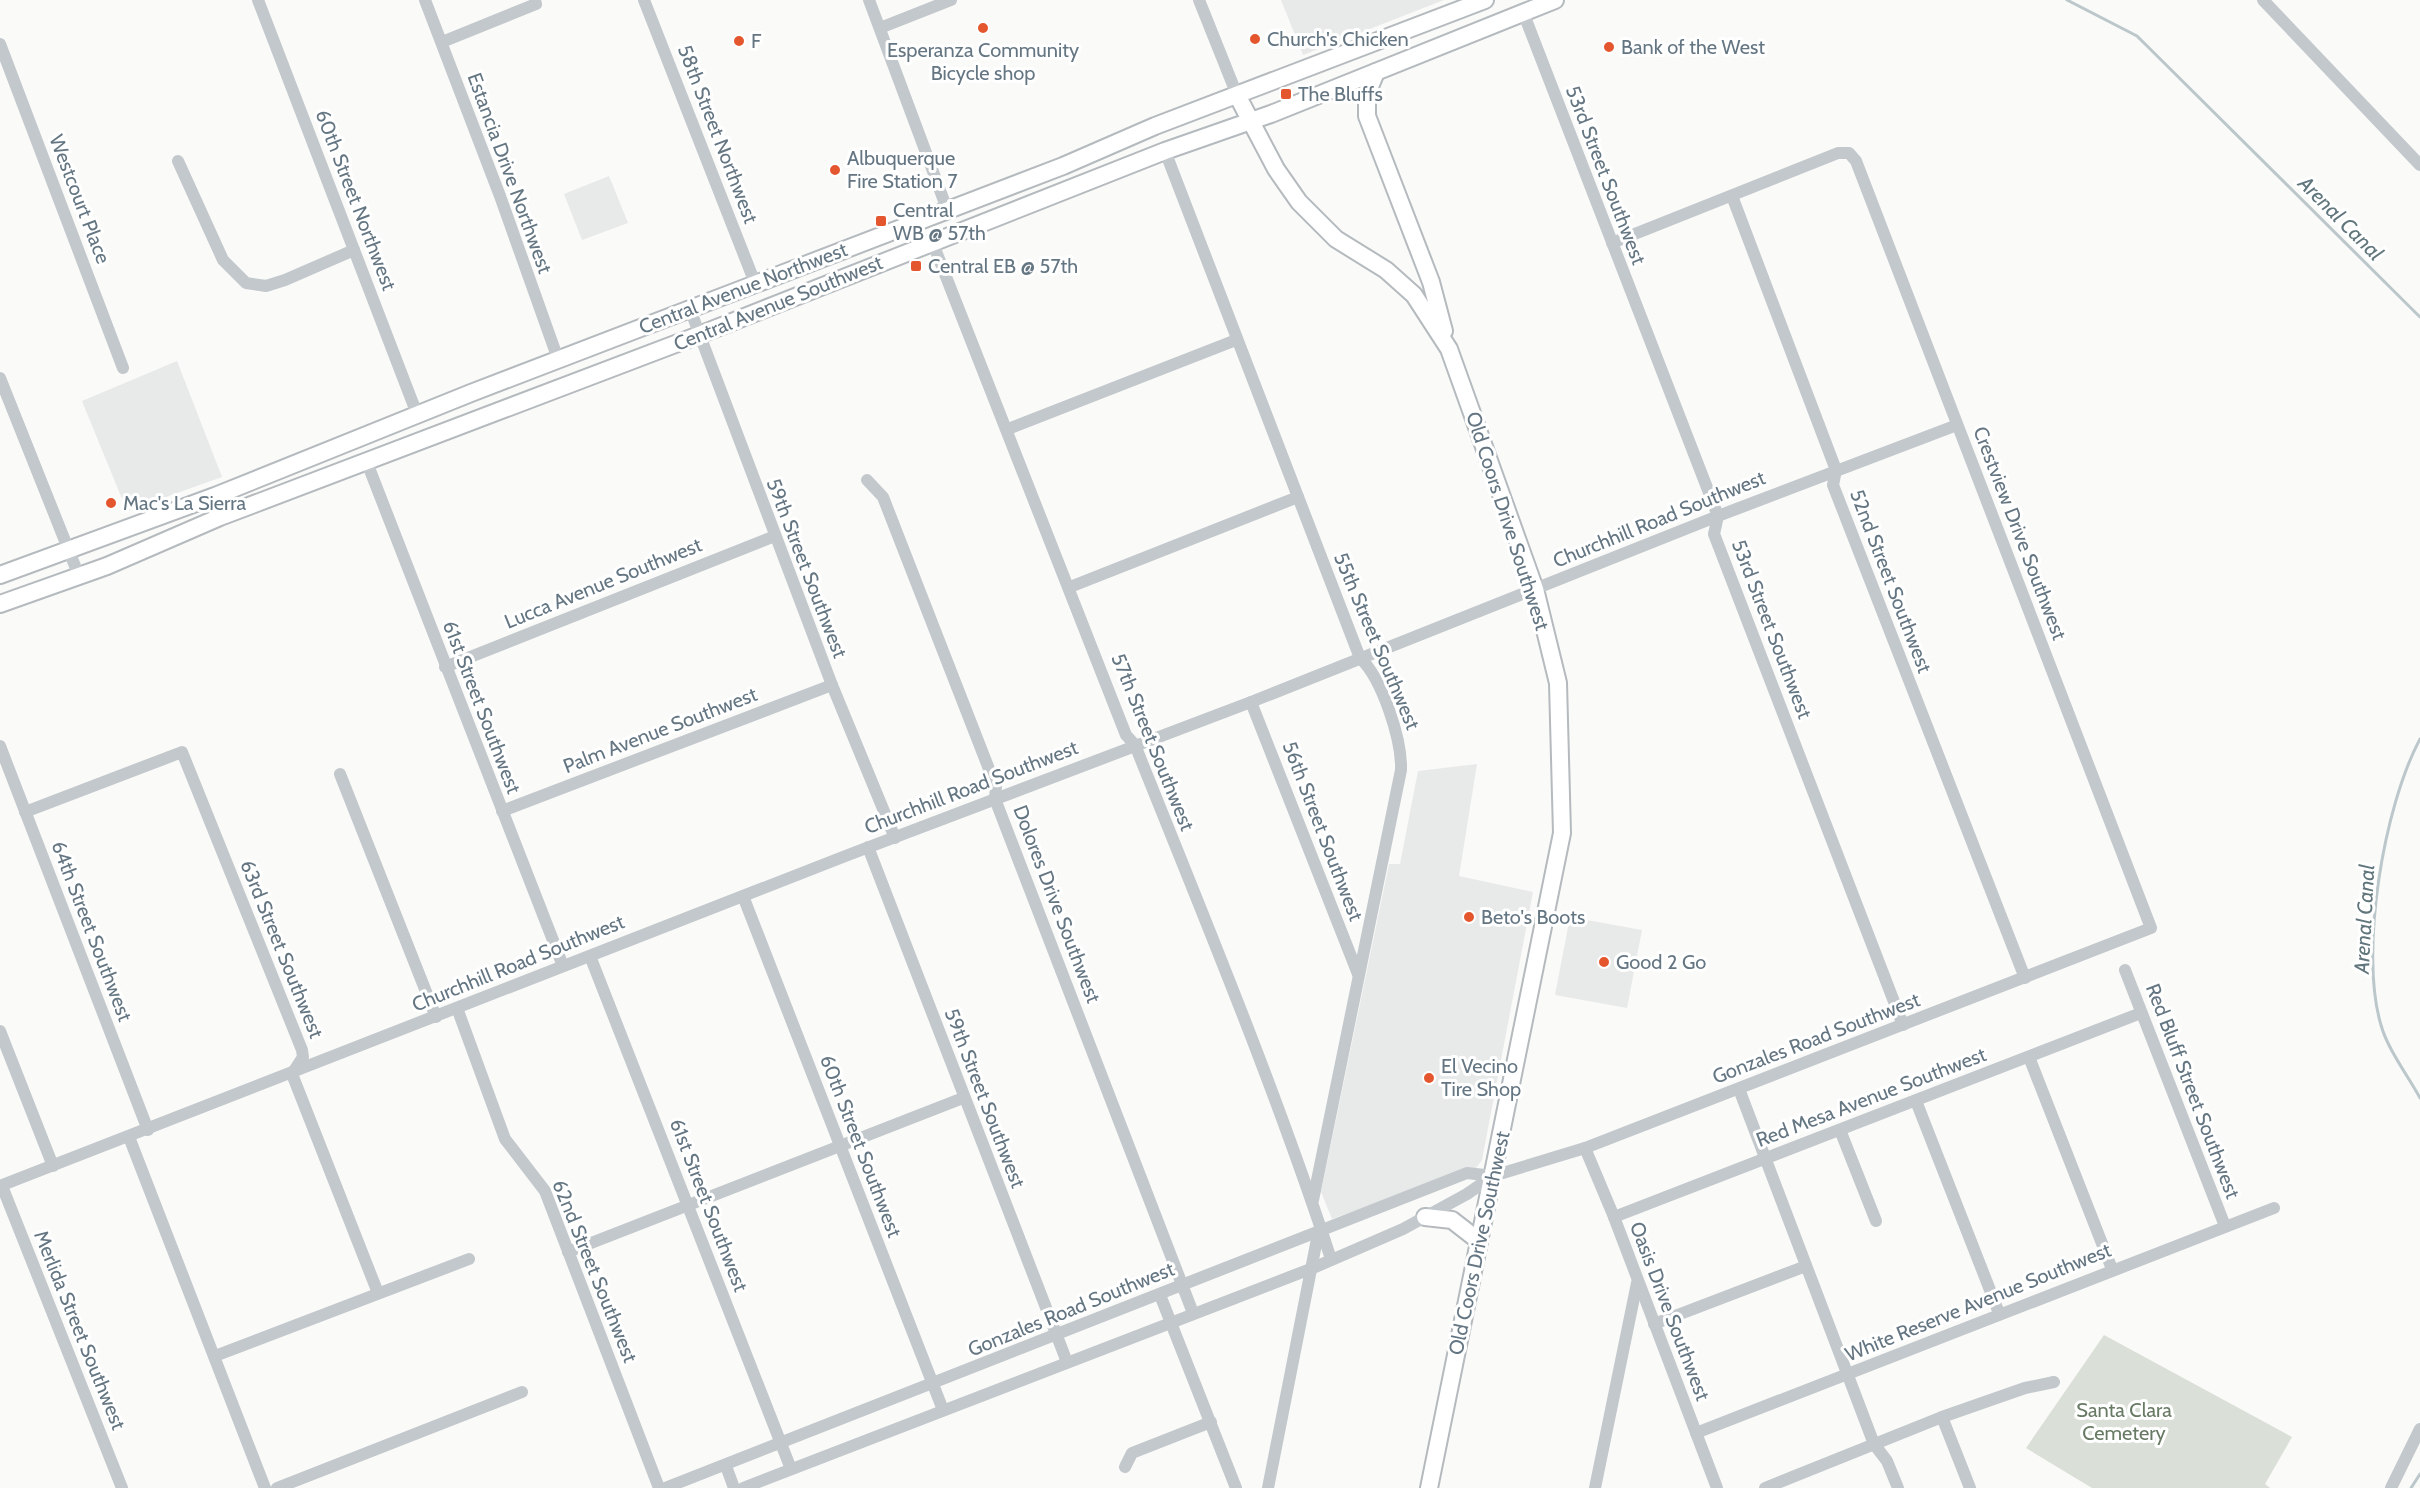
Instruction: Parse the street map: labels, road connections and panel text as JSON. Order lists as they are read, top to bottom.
{
  "streets": {
    "main road": ["Central Avenue Northwest", "Central Avenue Southwest", "Old Coors Drive Southwest"],
    "street": [
      "58th Street Northwest",
      "Estancia Drive Northwest",
      "53rd Street Southwest",
      "Westcourt Place",
      "60th Street Northwest",
      "Churchhill Road Southwest",
      "Crestview Drive Southwest",
      "59th Street Southwest",
      "52nd Street Southwest",
      "Lucca Avenue Southwest",
      "55th Street Southwest",
      "61st Street Southwest",
      "Palm Avenue Southwest",
      "57th Street Southwest",
      "56th Street Southwest",
      "Dolores Drive Southwest",
      "64th Street Southwest",
      "63rd Street Southwest",
      "Gonzales Road Southwest",
      "Red Bluff Street Southwest",
      "Red Mesa Avenue Southwest",
      "60th Street Southwest",
      "62nd Street Southwest",
      "White Reserve Avenue Southwest",
      "Oasis Drive Southwest",
      "Merlida Street Southwest"
    ]
  },
  "crossings": [
    ["58th Street Northwest", "Central Avenue Northwest"],
    ["Estancia Drive Northwest", "Central Avenue Northwest"],
    ["53rd Street Southwest", "Central Avenue Southwest"],
    ["53rd Street Southwest", "Churchhill Road Southwest"],
    ["53rd Street Southwest", "Gonzales Road Southwest"],
    ["60th Street Northwest", "Central Avenue Northwest"],
    ["Central Avenue Northwest", "Old Coors Drive Southwest"],
    ["Central Avenue Northwest", "59th Street Southwest"],
    ["Central Avenue Southwest", "Old Coors Drive Southwest"],
    ["Central Avenue Southwest", "59th Street Southwest"],
    ["Central Avenue Southwest", "55th Street Southwest"],
    ["Central Avenue Southwest", "61st Street Southwest"],
    ["Central Avenue Southwest", "57th Street Southwest"],
    ["Churchhill Road Southwest", "Old Coors Drive Southwest"],
    ["Churchhill Road Southwest", "Crestview Drive Southwest"],
    ["Churchhill Road Southwest", "59th Street Southwest"],
    ["Churchhill Road Southwest", "52nd Street Southwest"],
    ["Churchhill Road Southwest", "55th Street Southwest"],
    ["Churchhill Road Southwest", "61st Street Southwest"],
    ["Churchhill Road Southwest", "57th Street Southwest"],
    ["Churchhill Road Southwest", "56th Street Southwest"],
    ["Churchhill Road Southwest", "Dolores Drive Southwest"],
    ["Churchhill Road Southwest", "64th Street Southwest"],
    ["Churchhill Road Southwest", "63rd Street Southwest"],
    ["Churchhill Road Southwest", "60th Street Southwest"],
    ["Churchhill Road Southwest", "62nd Street Southwest"],
    ["Churchhill Road Southwest", "Merlida Street Southwest"],
    ["Old Coors Drive Southwest", "Gonzales Road Southwest"],
    ["Crestview Drive Southwest", "52nd Street Southwest"],
    ["Crestview Drive Southwest", "Gonzales Road Southwest"],
    ["59th Street Southwest", "Lucca Avenue Southwest"],
    ["59th Street Southwest", "Palm Avenue Southwest"],
    ["59th Street Southwest", "Gonzales Road Southwest"],
    ["52nd Street Southwest", "Gonzales Road Southwest"],
    ["Lucca Avenue Southwest", "61st Street Southwest"],
    ["55th Street Southwest", "57th Street Southwest"],
    ["55th Street Southwest", "56th Street Southwest"],
    ["61st Street Southwest", "Palm Avenue Southwest"],
    ["61st Street Southwest", "Gonzales Road Southwest"],
    ["57th Street Southwest", "Gonzales Road Southwest"],
    ["Dolores Drive Southwest", "Gonzales Road Southwest"],
    ["64th Street Southwest", "63rd Street Southwest"],
    ["Gonzales Road Southwest", "60th Street Southwest"],
    ["Gonzales Road Southwest", "Oasis Drive Southwest"],
    ["Red Bluff Street Southwest", "Red Mesa Avenue Southwest"],
    ["Red Bluff Street Southwest", "White Reserve Avenue Southwest"],
    ["Red Mesa Avenue Southwest", "Oasis Drive Southwest"],
    ["White Reserve Avenue Southwest", "Oasis Drive Southwest"]
  ],
  "water": ["Arenal Canal"],
  "parks": ["Santa Clara Cemetery"],
  "places": {
    "other": [
      "Esperanza Community Bicycle shop",
      "Church's Chicken",
      "F",
      "Bank of the West",
      "Albuquerque Fire Station 7",
      "Mac's La Sierra",
      "Beto's Boots",
      "Good 2 Go",
      "El Vecino Tire Shop"
    ],
    "transit": ["The Bluffs", "Central WB @ 57th", "Central EB @ 57th"]
  }
}
